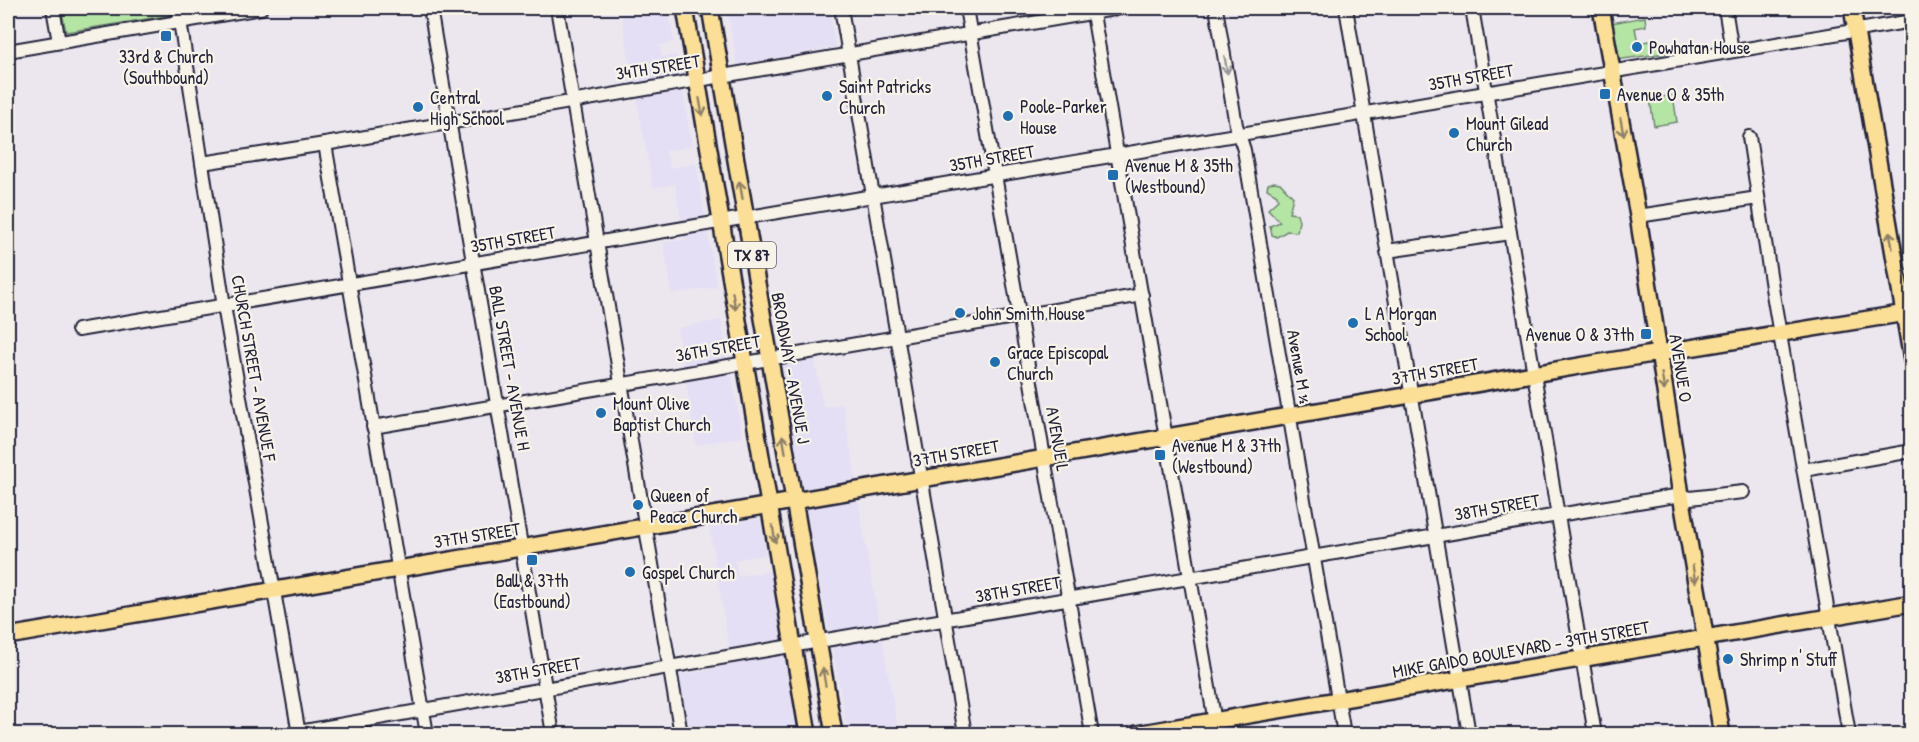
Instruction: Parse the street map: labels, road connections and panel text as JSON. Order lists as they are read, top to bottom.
{
  "streets": {
    "main road": [
      "TX 87",
      "BROADWAY - AVENUE J",
      "AVENUE O",
      "37TH STREET",
      "MIKE GAIDO BOULEVARD - 39TH STREET"
    ],
    "street": [
      "34TH STREET",
      "35TH STREET",
      "36TH STREET",
      "Avenue M ½",
      "CHURCH STREET - AVENUE F",
      "BALL STREET - AVENUE H",
      "AVENUE L",
      "38TH STREET"
    ]
  },
  "crossings": [
    ["34TH STREET", "TX 87"],
    ["34TH STREET", "CHURCH STREET - AVENUE F"],
    ["34TH STREET", "BALL STREET - AVENUE H"],
    ["34TH STREET", "BROADWAY - AVENUE J"],
    ["34TH STREET", "AVENUE L"],
    ["35TH STREET", "TX 87"],
    ["35TH STREET", "Avenue M ½"],
    ["35TH STREET", "CHURCH STREET - AVENUE F"],
    ["35TH STREET", "BALL STREET - AVENUE H"],
    ["35TH STREET", "BROADWAY - AVENUE J"],
    ["35TH STREET", "AVENUE O"],
    ["35TH STREET", "AVENUE L"],
    ["TX 87", "36TH STREET"],
    ["TX 87", "37TH STREET"],
    ["TX 87", "38TH STREET"],
    ["36TH STREET", "BALL STREET - AVENUE H"],
    ["36TH STREET", "BROADWAY - AVENUE J"],
    ["36TH STREET", "AVENUE L"],
    ["Avenue M ½", "37TH STREET"],
    ["Avenue M ½", "38TH STREET"],
    ["Avenue M ½", "MIKE GAIDO BOULEVARD - 39TH STREET"],
    ["CHURCH STREET - AVENUE F", "37TH STREET"],
    ["CHURCH STREET - AVENUE F", "38TH STREET"],
    ["BALL STREET - AVENUE H", "37TH STREET"],
    ["BALL STREET - AVENUE H", "38TH STREET"],
    ["BROADWAY - AVENUE J", "37TH STREET"],
    ["BROADWAY - AVENUE J", "38TH STREET"],
    ["AVENUE O", "37TH STREET"],
    ["AVENUE O", "38TH STREET"],
    ["AVENUE O", "MIKE GAIDO BOULEVARD - 39TH STREET"],
    ["37TH STREET", "AVENUE L"],
    ["AVENUE L", "38TH STREET"]
  ],
  "one_way": ["AVENUE O"],
  "places": {
    "transit": [
      "33rd & Church (Southbound)",
      "Avenue O & 35th",
      "Avenue M & 35th (Westbound)",
      "Avenue O & 37th",
      "Avenue M & 37th (Westbound)",
      "Ball & 37th (Eastbound)"
    ],
    "other": [
      "Powhatan House",
      "Saint Patricks Church",
      "Central High School",
      "Poole-Parker House",
      "Mount Gilead Church",
      "John Smith House",
      "L A Morgan School",
      "Grace Episcopal Church",
      "Mount Olive Baptist Church",
      "Queen of Peace Church",
      "Gospel Church",
      "Shrimp n' Stuff"
    ]
  }
}
